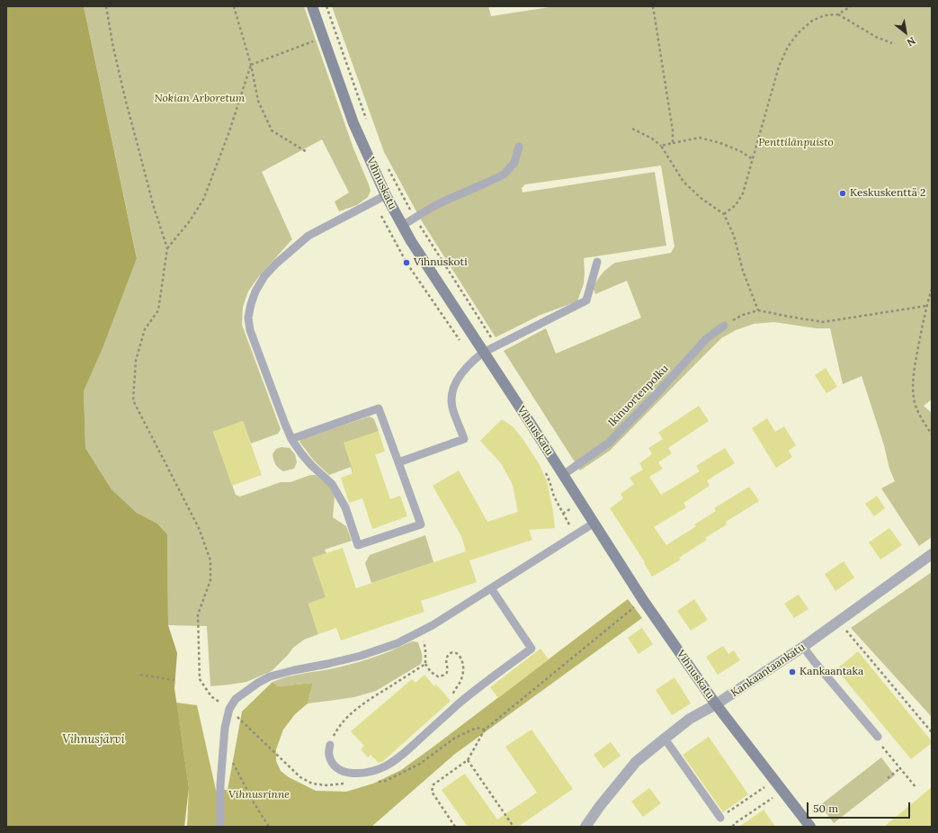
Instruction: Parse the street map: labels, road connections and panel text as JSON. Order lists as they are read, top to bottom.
{
  "streets": {
    "street": ["Vihnuskatu", "Kankaantaankatu"],
    "lane": ["Ikinuortenpolku"]
  },
  "crossings": [
    ["Vihnuskatu", "Ikinuortenpolku"],
    ["Vihnuskatu", "Kankaantaankatu"]
  ],
  "water": ["Vihnusjärvi"],
  "parks": ["Nokian Arboretum", "Penttilänpuisto", "Vihnusrinne"],
  "places": ["Keskuskenttä 2", "Vihnuskoti", "Kankaantaka"],
  "scale_bar": "50 m",
  "north": "bottom right"
}
